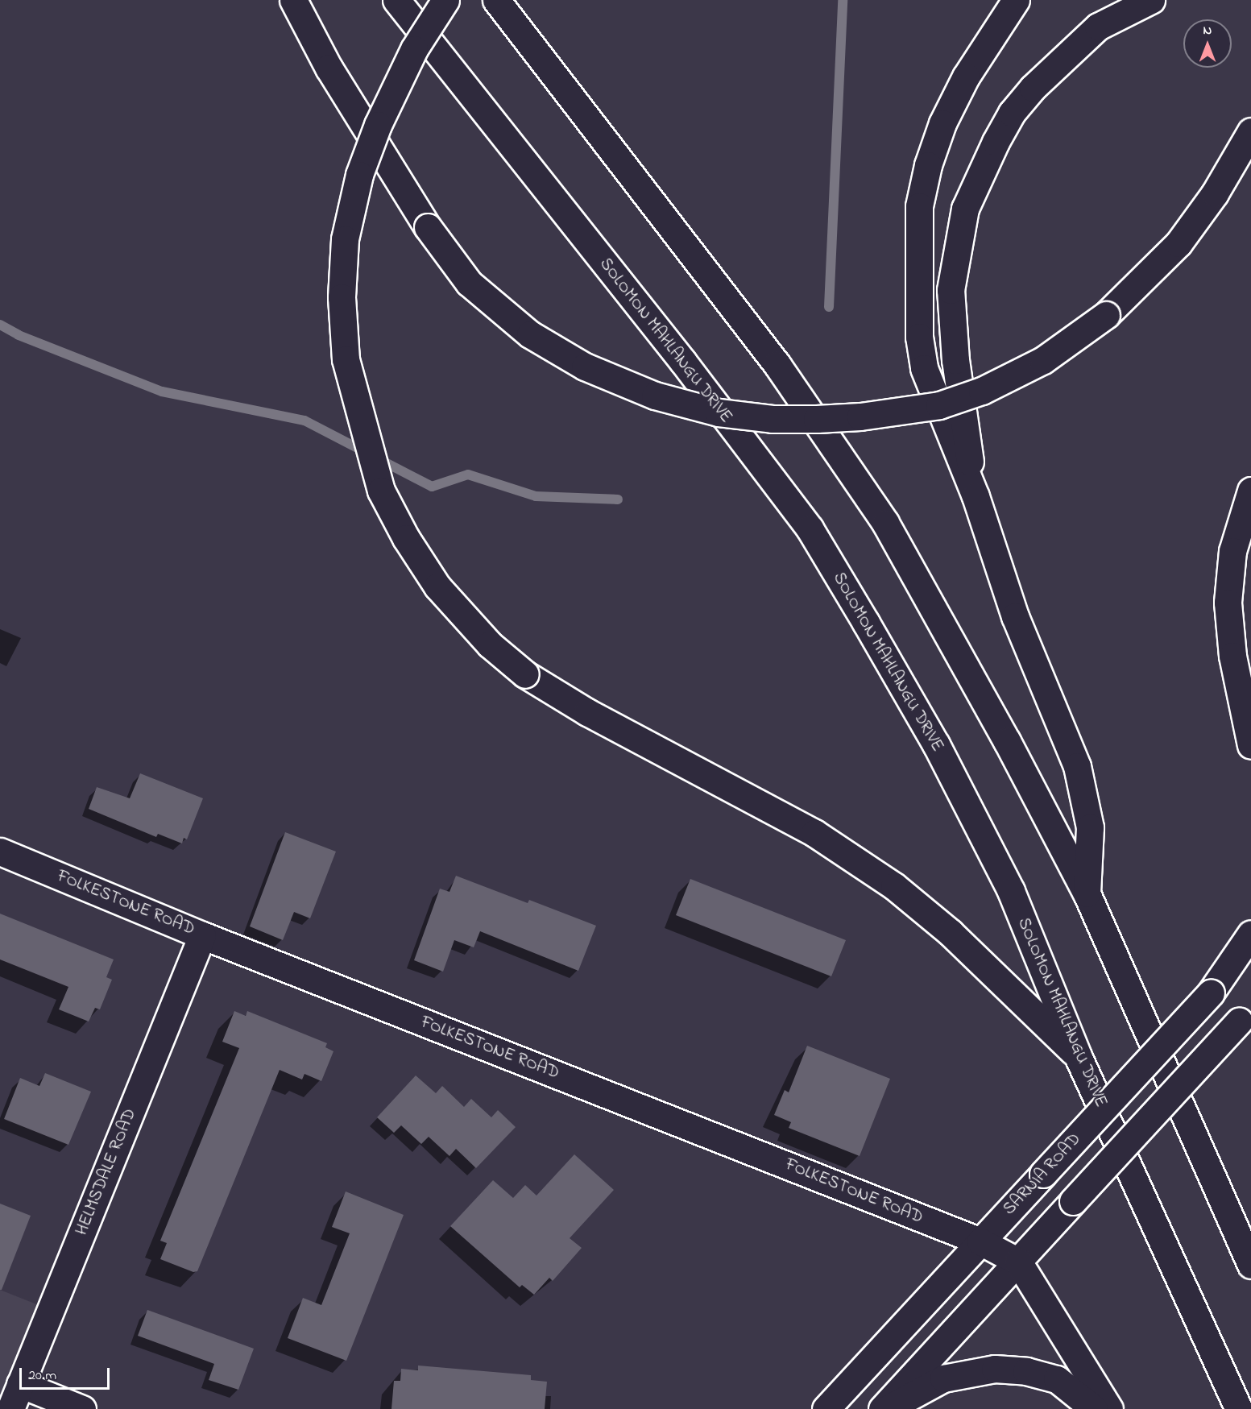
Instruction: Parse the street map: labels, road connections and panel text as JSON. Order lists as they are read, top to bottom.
{
  "streets": {
    "main road": [
      "SOLOMON MAHLANGU DRIVE",
      "FOLKESTONE ROAD",
      "HELMSDALE ROAD",
      "SARNIA ROAD"
    ]
  },
  "crossings": [
    ["FOLKESTONE ROAD", "HELMSDALE ROAD"],
    ["FOLKESTONE ROAD", "SARNIA ROAD"]
  ],
  "scale_bar": "20 m",
  "north": "top"
}
